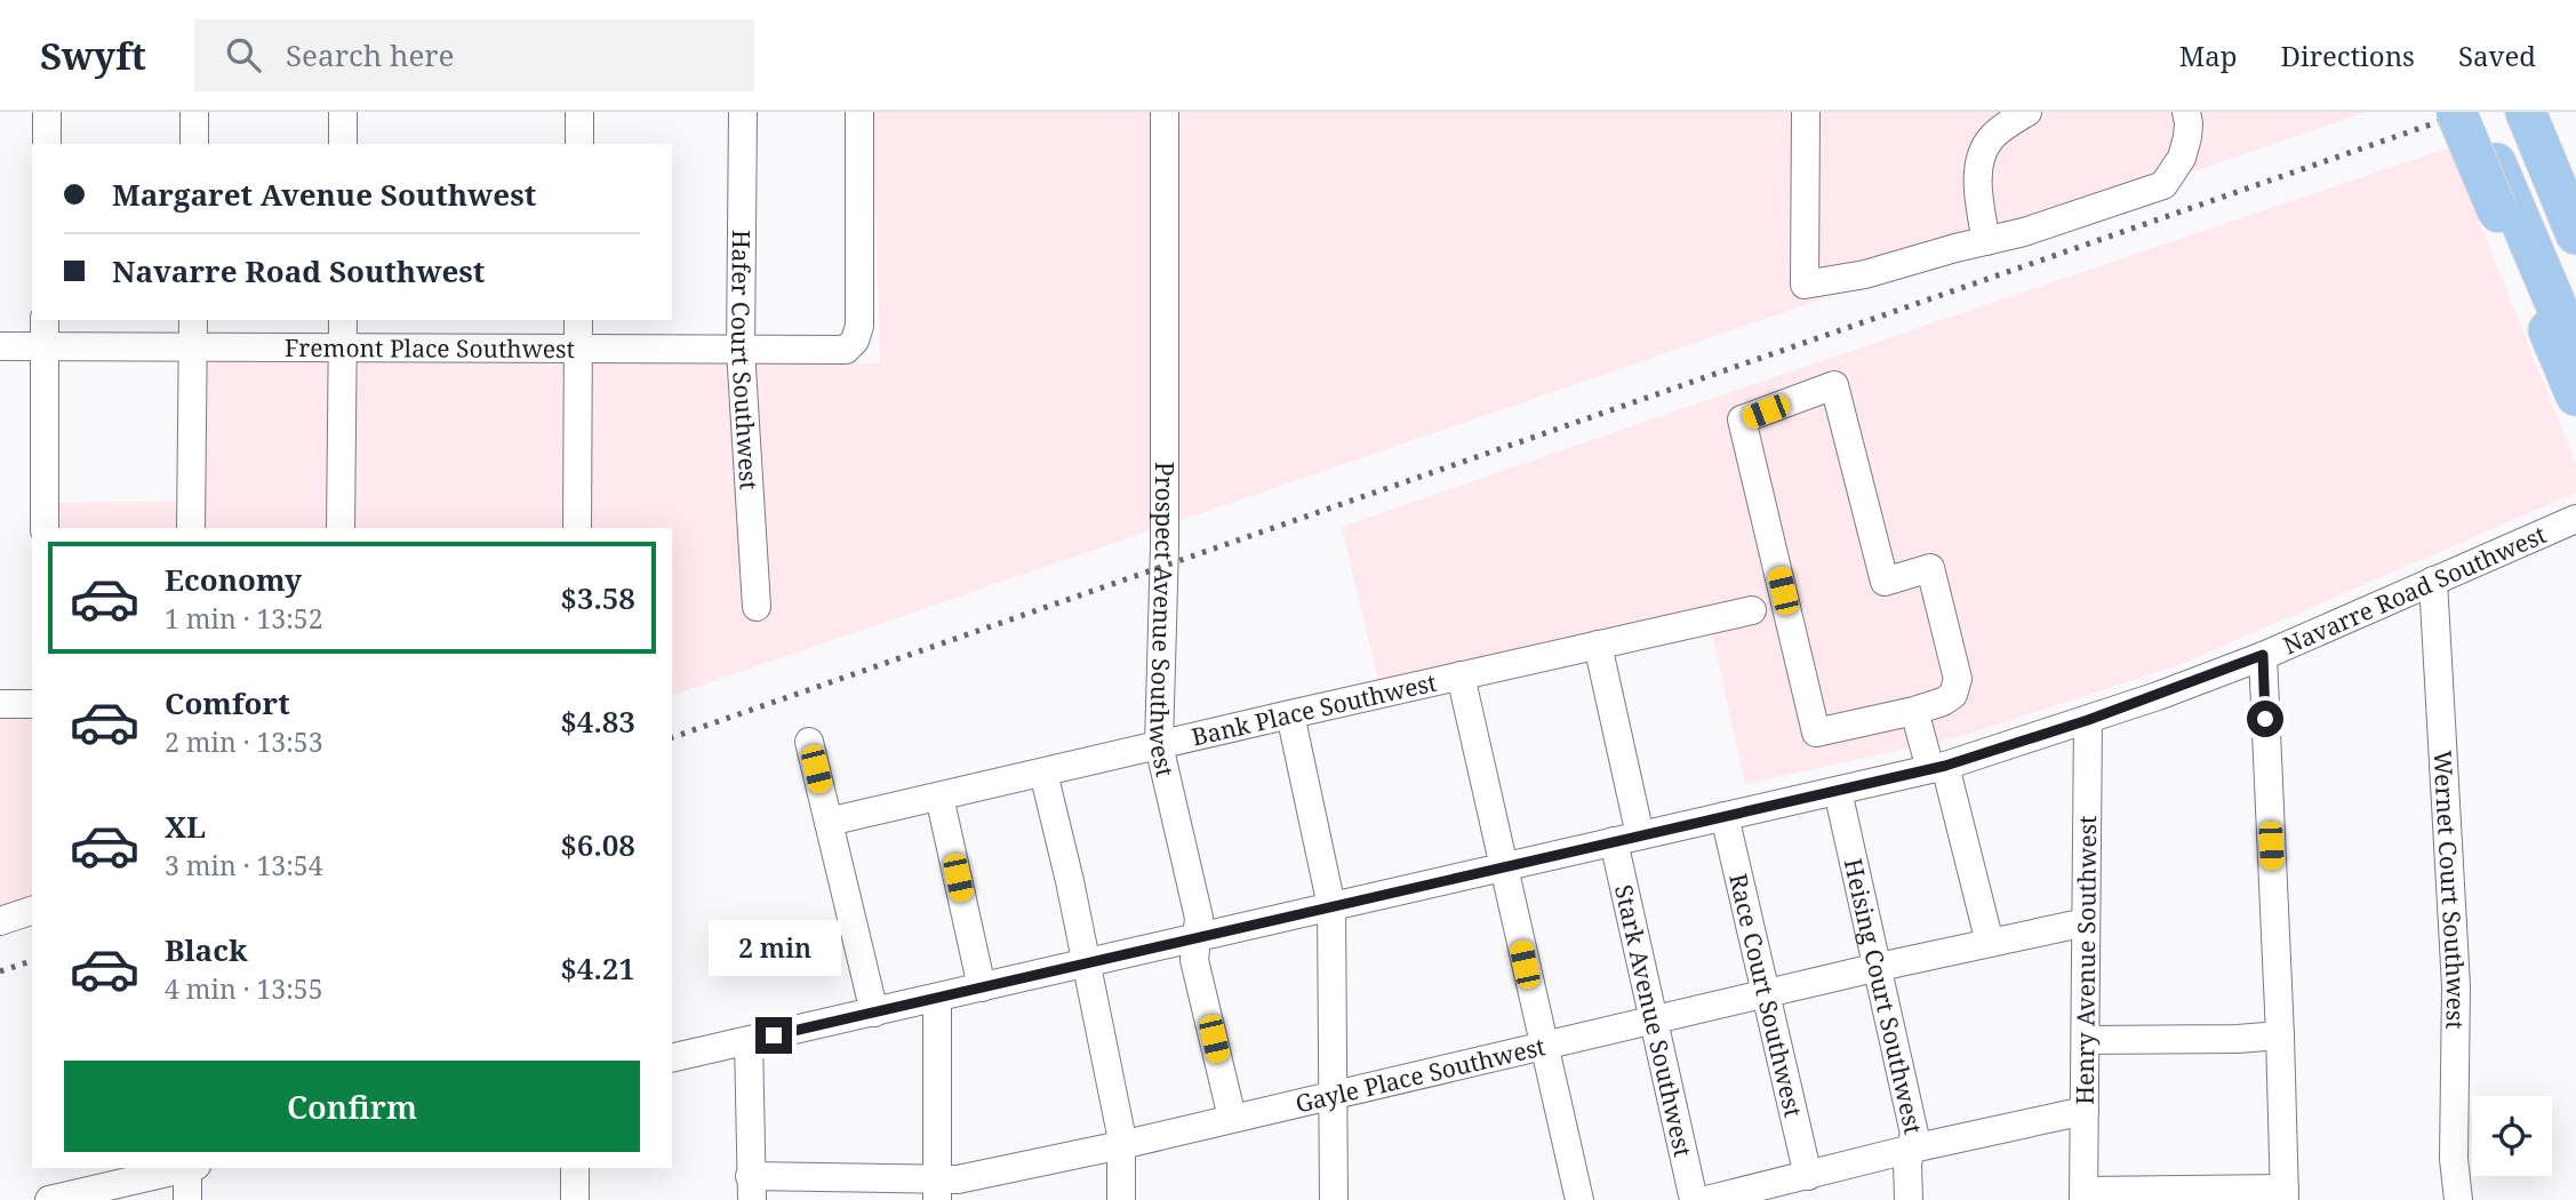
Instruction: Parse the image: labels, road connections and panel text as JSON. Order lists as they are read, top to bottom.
{
  "streets": {
    "street": [
      "Fremont Place Southwest",
      "Hafer Court Southwest",
      "Navarre Road Southwest",
      "Prospect Avenue Southwest",
      "Bank Place Southwest",
      "Wernet Court Southwest",
      "Henry Avenue Southwest",
      "Race Court Southwest",
      "Heising Court Southwest",
      "Stark Avenue Southwest",
      "Gayle Place Southwest"
    ]
  },
  "crossings": [
    ["Fremont Place Southwest", "Hafer Court Southwest"],
    ["Navarre Road Southwest", "Prospect Avenue Southwest"],
    ["Navarre Road Southwest", "Wernet Court Southwest"],
    ["Navarre Road Southwest", "Henry Avenue Southwest"],
    ["Navarre Road Southwest", "Race Court Southwest"],
    ["Navarre Road Southwest", "Heising Court Southwest"],
    ["Navarre Road Southwest", "Stark Avenue Southwest"],
    ["Prospect Avenue Southwest", "Bank Place Southwest"],
    ["Prospect Avenue Southwest", "Gayle Place Southwest"],
    ["Bank Place Southwest", "Stark Avenue Southwest"],
    ["Henry Avenue Southwest", "Gayle Place Southwest"],
    ["Race Court Southwest", "Gayle Place Southwest"],
    ["Heising Court Southwest", "Gayle Place Southwest"],
    ["Stark Avenue Southwest", "Gayle Place Southwest"]
  ],
  "page": {
    "header": "Swyft",
    "search": "Search here",
    "nav": ["Map", "Directions", "Saved"],
    "banner": ["Margaret Avenue Southwest", "Navarre Road Southwest"],
    "list": [
      {
        "name": "Economy",
        "note": "1 min · 13:52",
        "value": "$3.58"
      },
      {
        "name": "Comfort",
        "note": "2 min · 13:53",
        "value": "$4.83"
      },
      {
        "name": "XL",
        "note": "3 min · 13:54",
        "value": "$6.08"
      },
      {
        "name": "Black",
        "note": "4 min · 13:55",
        "value": "$4.21"
      }
    ],
    "bubble": "2 min",
    "buttons": "Confirm"
  }
}
